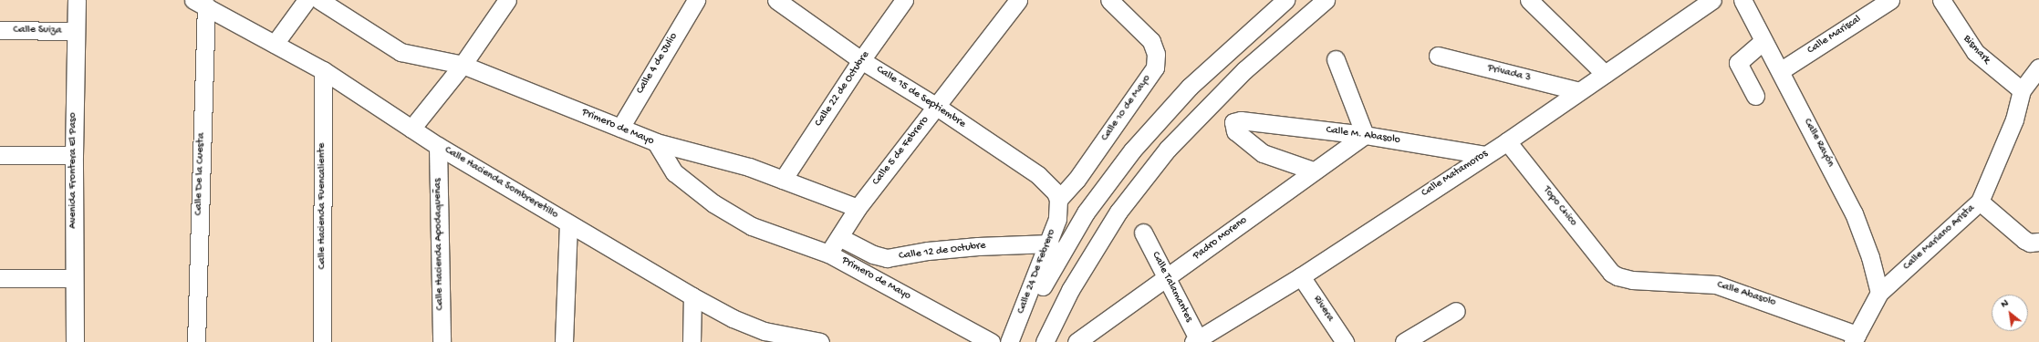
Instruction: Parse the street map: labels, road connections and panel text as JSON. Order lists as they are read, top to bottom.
{
  "streets": {
    "street": [
      "Calle Suiza",
      "Calle Mariscal",
      "Bismark",
      "Calle 4 de Julio",
      "Privada 3",
      "Calle 22 de Octubre",
      "Calle 15 de Septiembre",
      "Calle 10 de Mayo",
      "Primero de Mayo",
      "Calle M. Abasolo",
      "Calle Rayón",
      "Calle 5 de Febrero",
      "Avenida Frontera El Paso",
      "Calle De la Cuesta",
      "Calle Matamoros",
      "Calle Hacienda Sombreretillo",
      "Calle Hacienda Fuencaliente",
      "Topo Chico",
      "Calle Mariano Arista",
      "Padro Moreno",
      "Calle Hacienda Apodaqueñas",
      "Calle 12 de Octubre",
      "Calle 24 De Febrero",
      "Calle Talamantes",
      "Calle Abasolo",
      "Rivera"
    ]
  },
  "crossings": [
    ["Calle Suiza", "Avenida Frontera El Paso"],
    ["Calle Mariscal", "Calle Rayón"],
    ["Bismark", "Calle Mariano Arista"],
    ["Calle 4 de Julio", "Primero de Mayo"],
    ["Privada 3", "Calle Matamoros"],
    ["Calle 22 de Octubre", "Calle 15 de Septiembre"],
    ["Calle 15 de Septiembre", "Calle 10 de Mayo"],
    ["Calle 15 de Septiembre", "Calle 5 de Febrero"],
    ["Calle 15 de Septiembre", "Calle 24 De Febrero"],
    ["Calle 10 de Mayo", "Calle 24 De Febrero"],
    ["Primero de Mayo", "Calle 5 de Febrero"],
    ["Calle M. Abasolo", "Calle Matamoros"],
    ["Calle M. Abasolo", "Padro Moreno"],
    ["Calle Rayón", "Calle Mariano Arista"],
    ["Calle 5 de Febrero", "Calle 12 de Octubre"],
    ["Calle De la Cuesta", "Calle Hacienda Sombreretillo"],
    ["Calle Matamoros", "Topo Chico"],
    ["Calle Matamoros", "Calle Talamantes"],
    ["Calle Matamoros", "Rivera"],
    ["Calle Hacienda Sombreretillo", "Calle Hacienda Fuencaliente"],
    ["Calle Hacienda Sombreretillo", "Calle Hacienda Apodaqueñas"],
    ["Topo Chico", "Calle Abasolo"],
    ["Calle Mariano Arista", "Calle Abasolo"],
    ["Padro Moreno", "Calle Talamantes"],
    ["Calle 12 de Octubre", "Calle 24 De Febrero"]
  ],
  "north": "top left"
}
